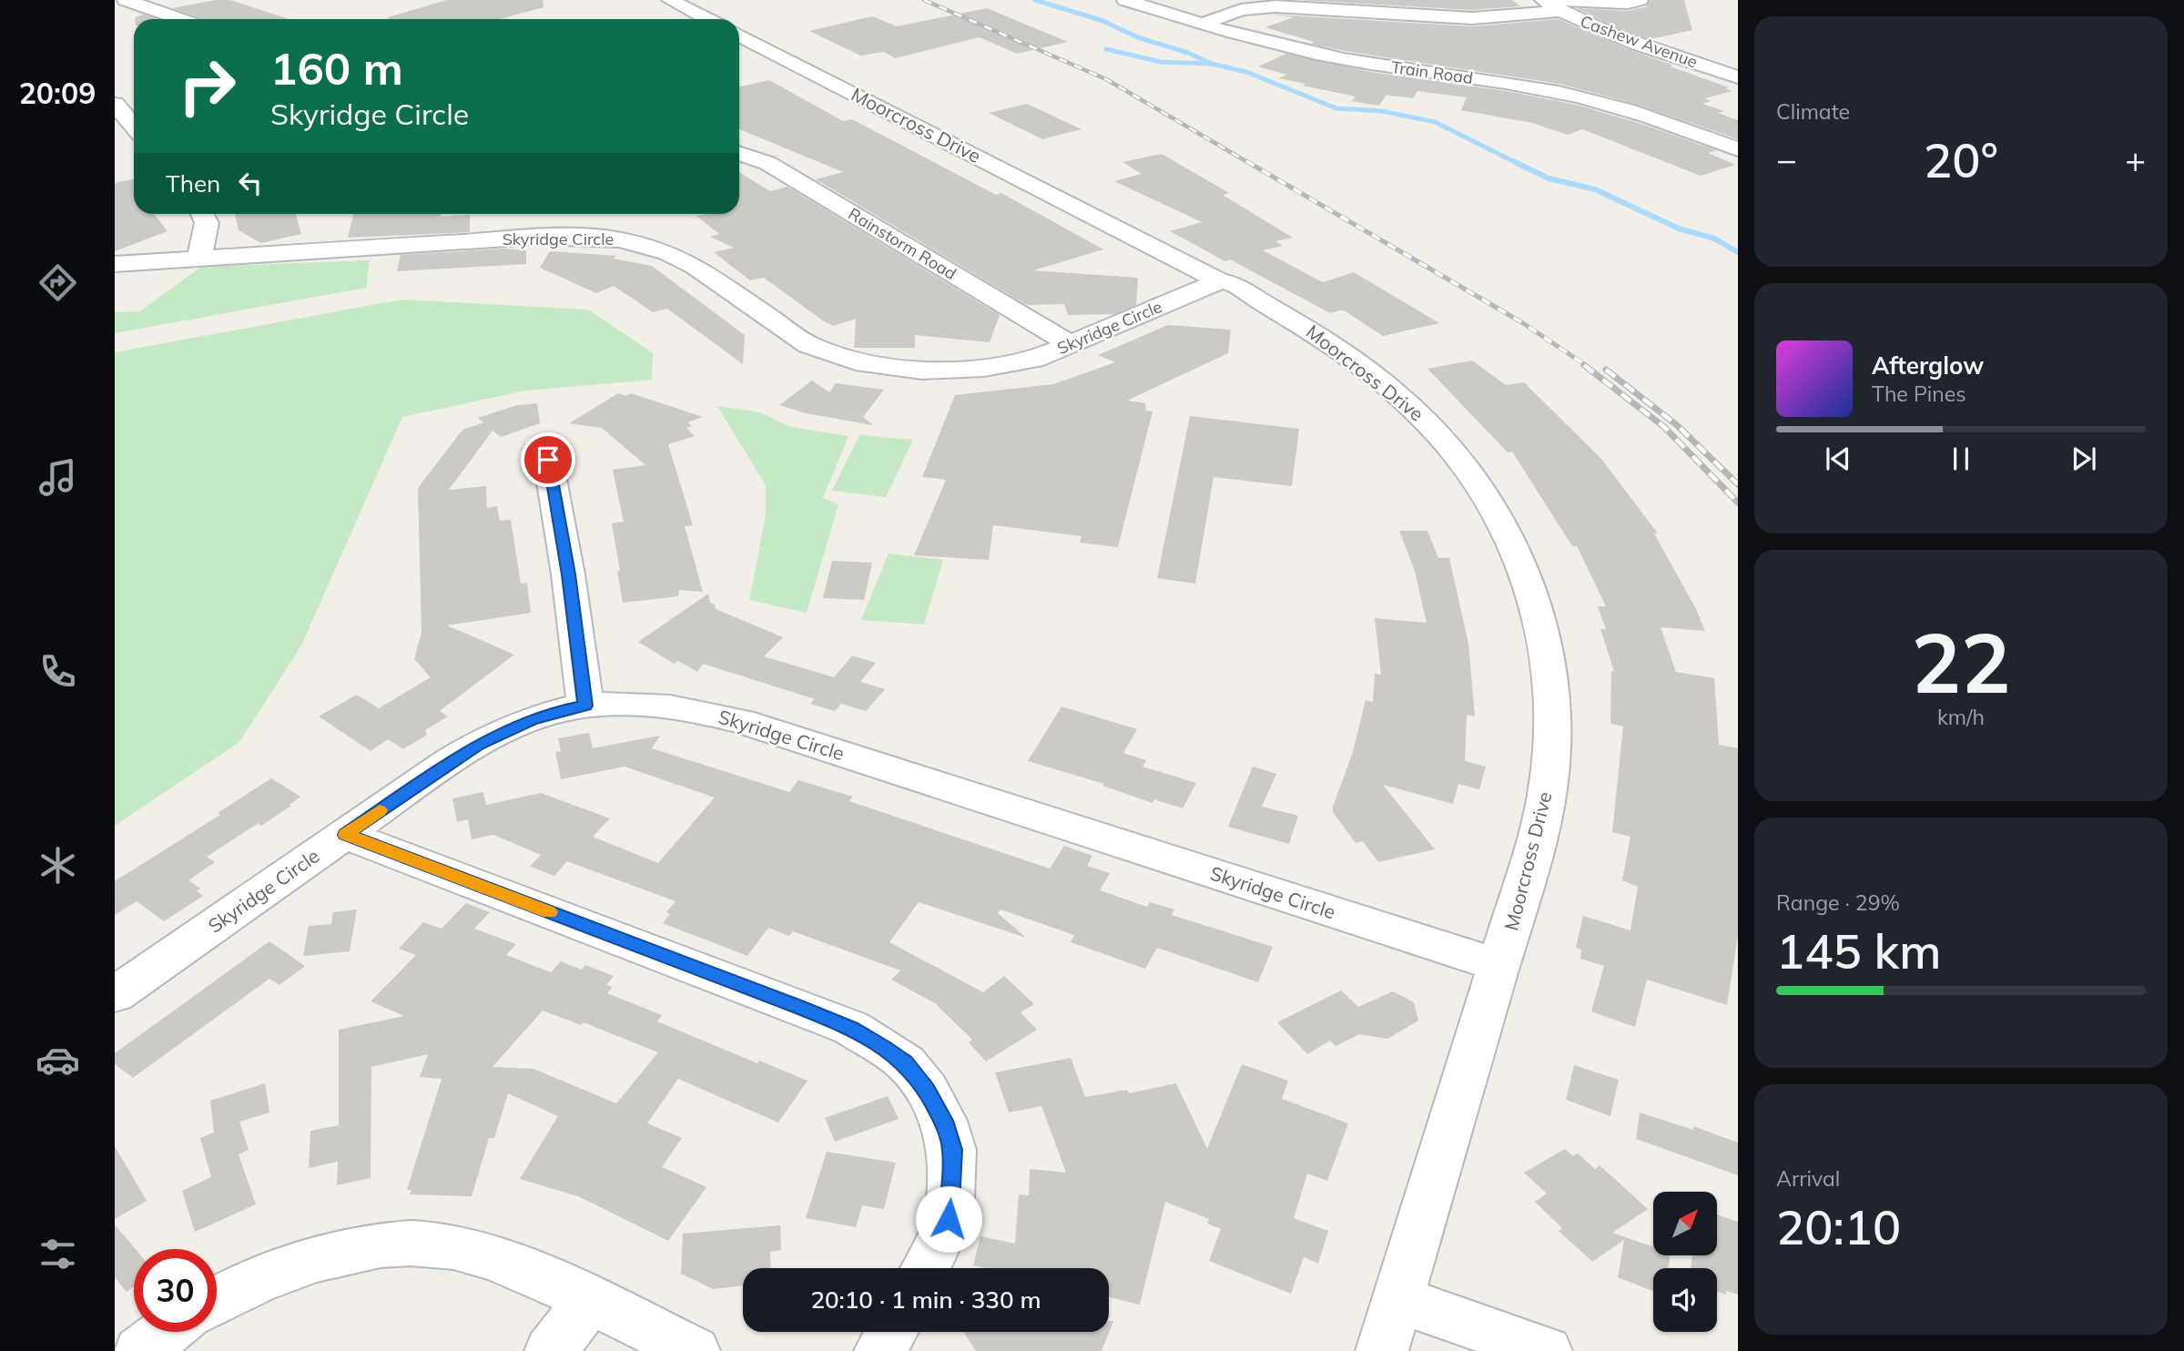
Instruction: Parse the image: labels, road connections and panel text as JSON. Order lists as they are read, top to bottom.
{
  "streets": {
    "street": [
      "Cashew Avenue",
      "Train Road",
      "Moorcross Drive",
      "Skyridge Circle",
      "Rainstorm Road"
    ]
  },
  "crossings": [
    ["Moorcross Drive", "Skyridge Circle"],
    ["Skyridge Circle", "Rainstorm Road"]
  ],
  "north": "top right",
  "page": {
    "tabs": "20:09",
    "tile": [
      "Climate",
      ["22", "km/h"],
      ["Range · 29%", "145 km"],
      ["Arrival", "20:10"]
    ],
    "turn": ["160 m", "Skyridge Circle"],
    "heat": ["−", "20°", "+"],
    "then": "Then",
    "song": ["Afterglow", "The Pines"],
    "limit": "30",
    "trip": "20:10 · 1 min · 330 m"
  }
}
